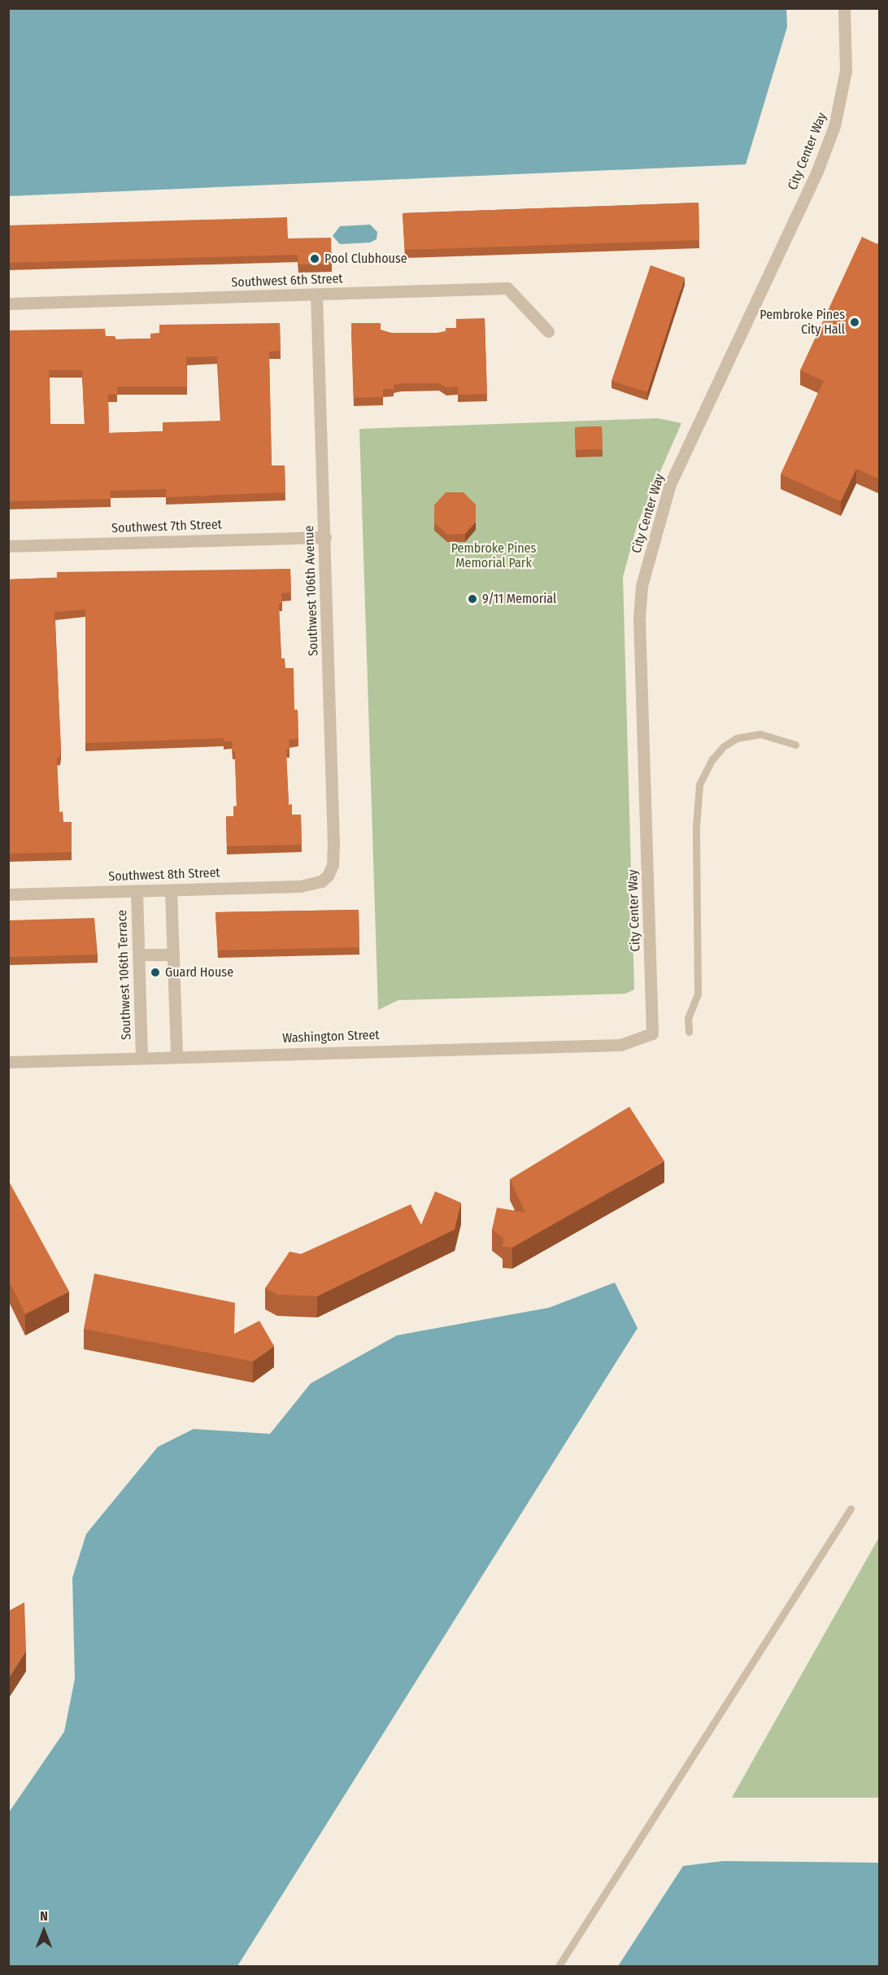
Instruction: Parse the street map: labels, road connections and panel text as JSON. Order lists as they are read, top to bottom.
{
  "streets": {
    "street": [
      "City Center Way",
      "Southwest 6th Street",
      "Southwest 7th Street",
      "Southwest 106th Avenue",
      "Southwest 8th Street",
      "Southwest 106th Terrace",
      "Washington Street"
    ]
  },
  "crossings": [
    ["City Center Way", "Washington Street"],
    ["Southwest 6th Street", "Southwest 106th Avenue"],
    ["Southwest 7th Street", "Southwest 106th Avenue"],
    ["Southwest 106th Avenue", "Southwest 8th Street"],
    ["Southwest 8th Street", "Southwest 106th Terrace"],
    ["Southwest 106th Terrace", "Washington Street"]
  ],
  "parks": ["Pembroke Pines Memorial Park"],
  "places": [
    "Pool Clubhouse",
    "Pembroke Pines City Hall",
    "9/11 Memorial",
    "Guard House"
  ],
  "north": "top"
}
